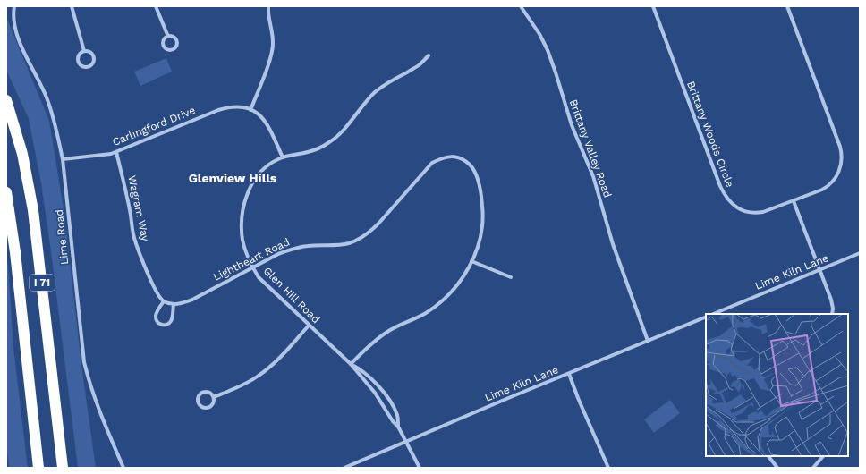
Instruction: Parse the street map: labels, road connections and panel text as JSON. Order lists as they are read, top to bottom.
{
  "streets": {
    "highway": ["I 71"],
    "street": [
      "Carlingford Drive",
      "Brittany Woods Circle",
      "Brittany Valley Road",
      "Wagram Way",
      "Lime Road",
      "Lightheart Road",
      "Lime Kiln Lane",
      "Glen Hill Road"
    ]
  },
  "crossings": [
    ["Carlingford Drive", "Wagram Way"],
    ["Carlingford Drive", "Lime Road"],
    ["Brittany Valley Road", "Lime Kiln Lane"],
    ["Wagram Way", "Lightheart Road"],
    ["Lightheart Road", "Glen Hill Road"],
    ["Lime Kiln Lane", "Glen Hill Road"]
  ],
  "districts": ["Glenview Hills"]
}
